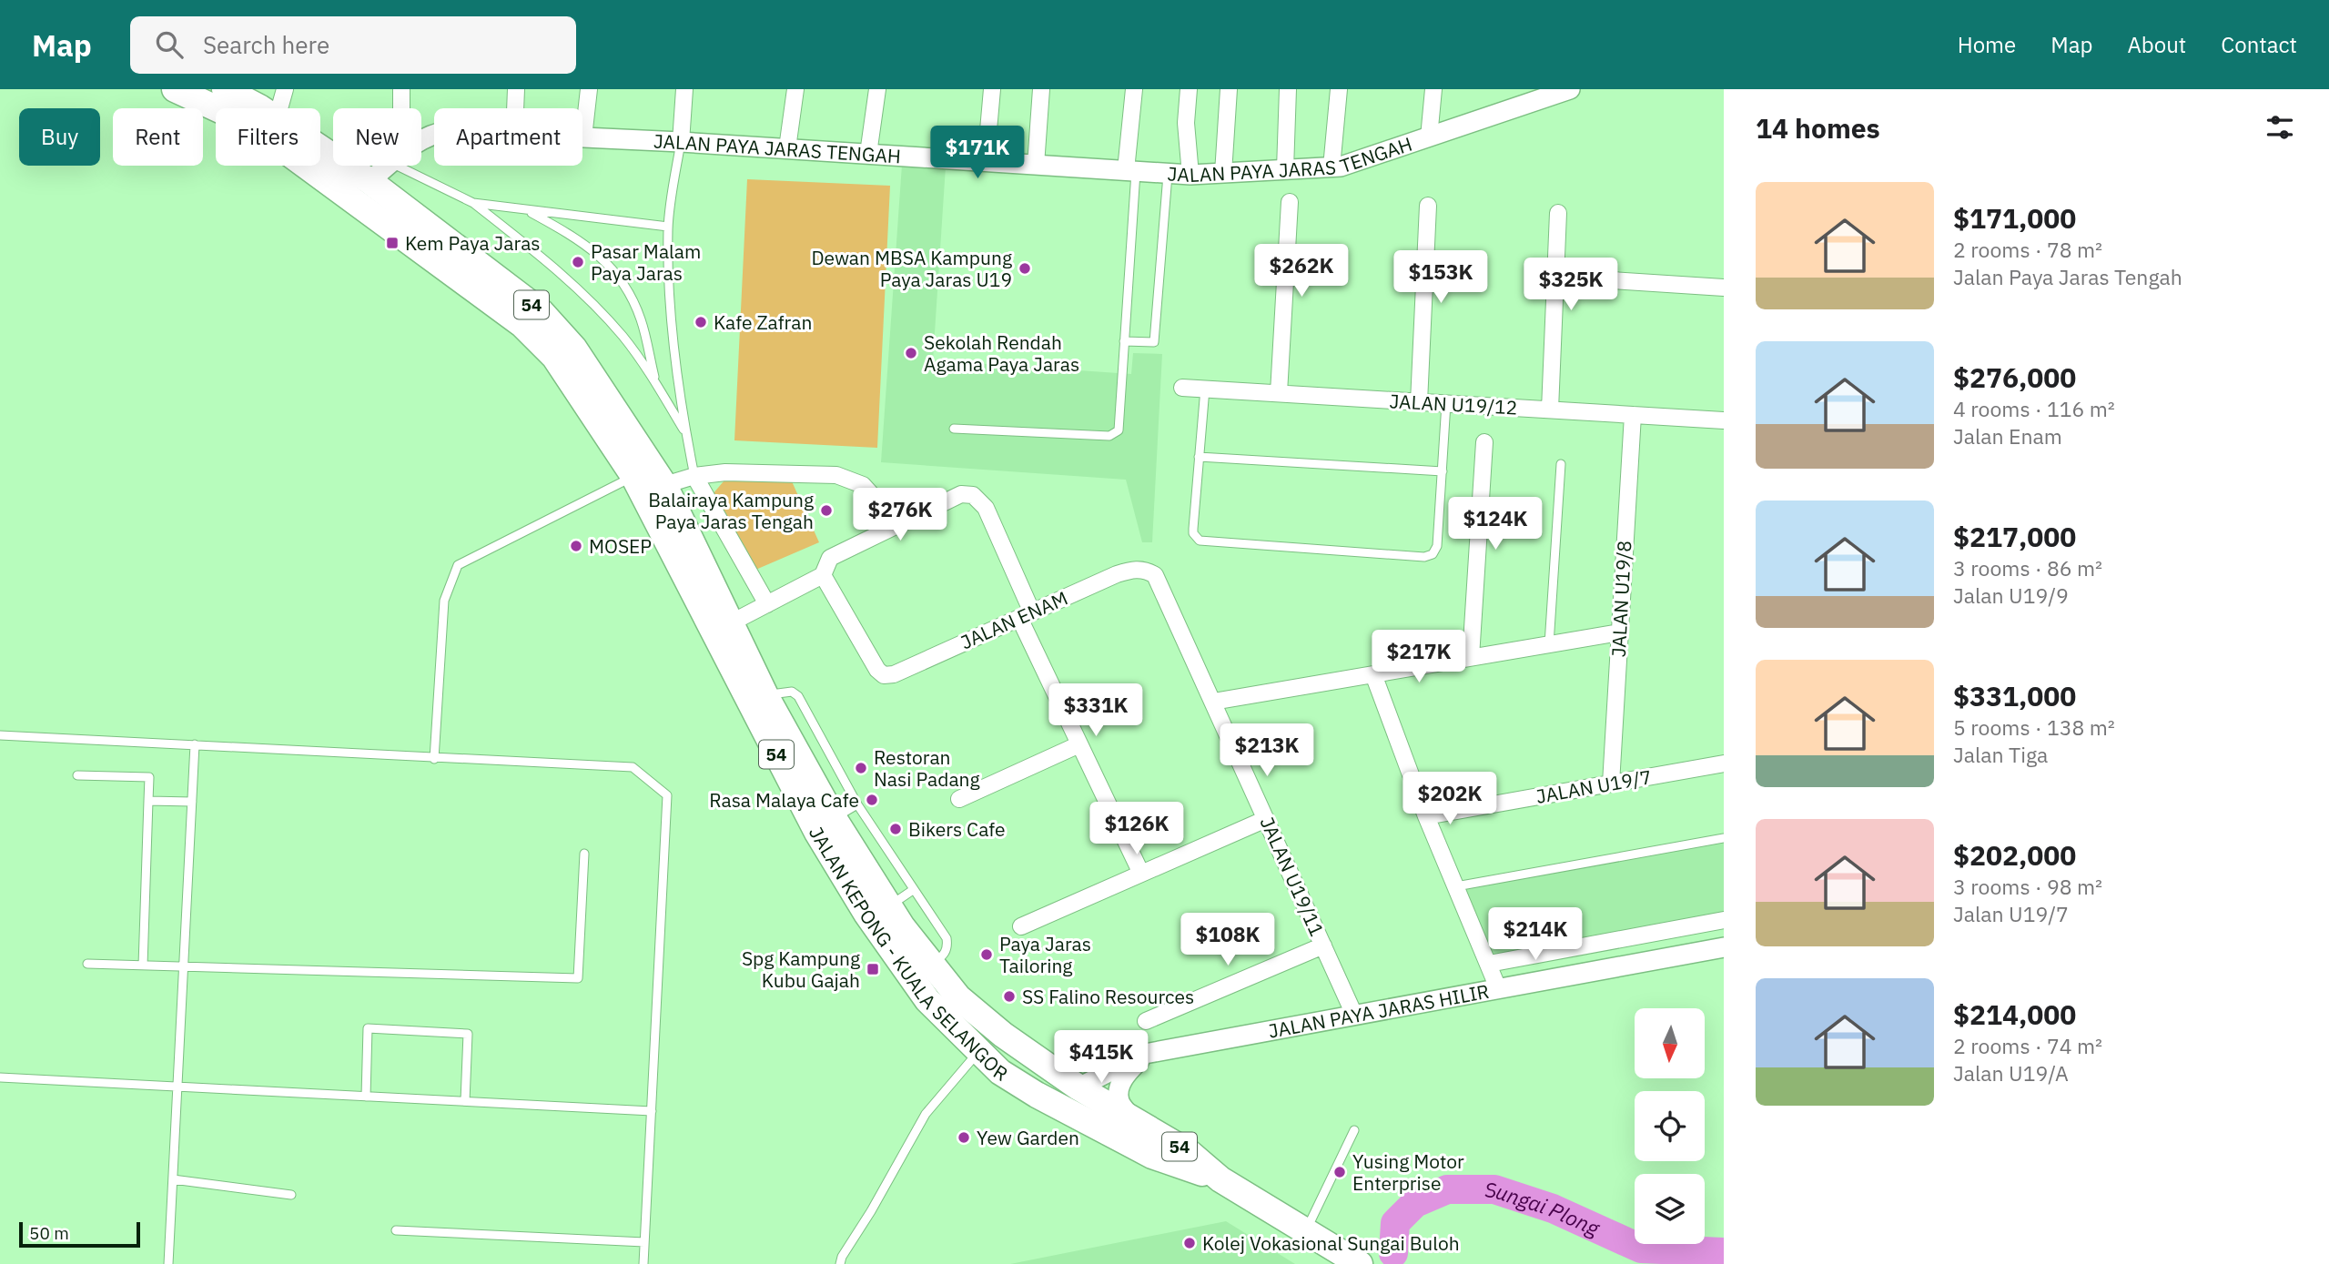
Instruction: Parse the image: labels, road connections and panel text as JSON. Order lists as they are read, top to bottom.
{
  "streets": {
    "highway": ["54", "JALAN KEPONG - KUALA SELANGOR"],
    "street": [
      "JALAN PAYA JARAS TENGAH",
      "JALAN U19/12",
      "JALAN U19/8",
      "JALAN ENAM",
      "JALAN U19/7",
      "JALAN U19/11",
      "JALAN PAYA JARAS HILIR"
    ]
  },
  "crossings": [
    ["JALAN PAYA JARAS TENGAH", "JALAN KEPONG - KUALA SELANGOR"],
    ["JALAN U19/12", "JALAN U19/8"],
    ["JALAN U19/8", "JALAN U19/7"],
    ["JALAN ENAM", "JALAN U19/11"],
    ["JALAN U19/11", "JALAN PAYA JARAS HILIR"],
    ["JALAN KEPONG - KUALA SELANGOR", "JALAN PAYA JARAS HILIR"]
  ],
  "water": ["Sungai Plong"],
  "places": {
    "transit": ["Kem Paya Jaras", "Spg Kampung Kubu Gajah"],
    "other": [
      "Pasar Malam Paya Jaras",
      "Dewan MBSA Kampung Paya Jaras U19",
      "Kafe Zafran",
      "Sekolah Rendah Agama Paya Jaras",
      "Balairaya Kampung Paya Jaras Tengah",
      "MOSEP",
      "Restoran Nasi Padang",
      "Rasa Malaya Cafe",
      "Bikers Cafe",
      "Paya Jaras Tailoring",
      "SS Falino Resources",
      "Yew Garden",
      "Yusing Motor Enterprise",
      "Kolej Vokasional Sungai Buloh"
    ]
  },
  "scale_bar": "50 m",
  "north": "bottom",
  "page": {
    "header": "Map",
    "search": "Search here",
    "nav": [
      "Home",
      "Map",
      "About",
      "Contact"
    ],
    "heading": "14 homes",
    "chip": [
      "Buy",
      "Rent",
      "Filters",
      "New",
      "Apartment"
    ],
    "price": [
      "$171K",
      "$262K",
      "$153K",
      "$325K",
      "$276K",
      "$124K",
      "$217K",
      "$331K",
      "$213K",
      "$202K",
      "$126K",
      "$214K",
      "$108K",
      "$415K"
    ],
    "list": [
      {
        "name": "$171,000",
        "note": "2 rooms · 78 m² · Jalan Paya Jaras Tengah"
      },
      {
        "name": "$276,000",
        "note": "4 rooms · 116 m² · Jalan Enam"
      },
      {
        "name": "$217,000",
        "note": "3 rooms · 86 m² · Jalan U19/9"
      },
      {
        "name": "$331,000",
        "note": "5 rooms · 138 m² · Jalan Tiga"
      },
      {
        "name": "$202,000",
        "note": "3 rooms · 98 m² · Jalan U19/7"
      },
      {
        "name": "$214,000",
        "note": "2 rooms · 74 m² · Jalan U19/A"
      }
    ],
    "scale": "50 m"
  }
}
